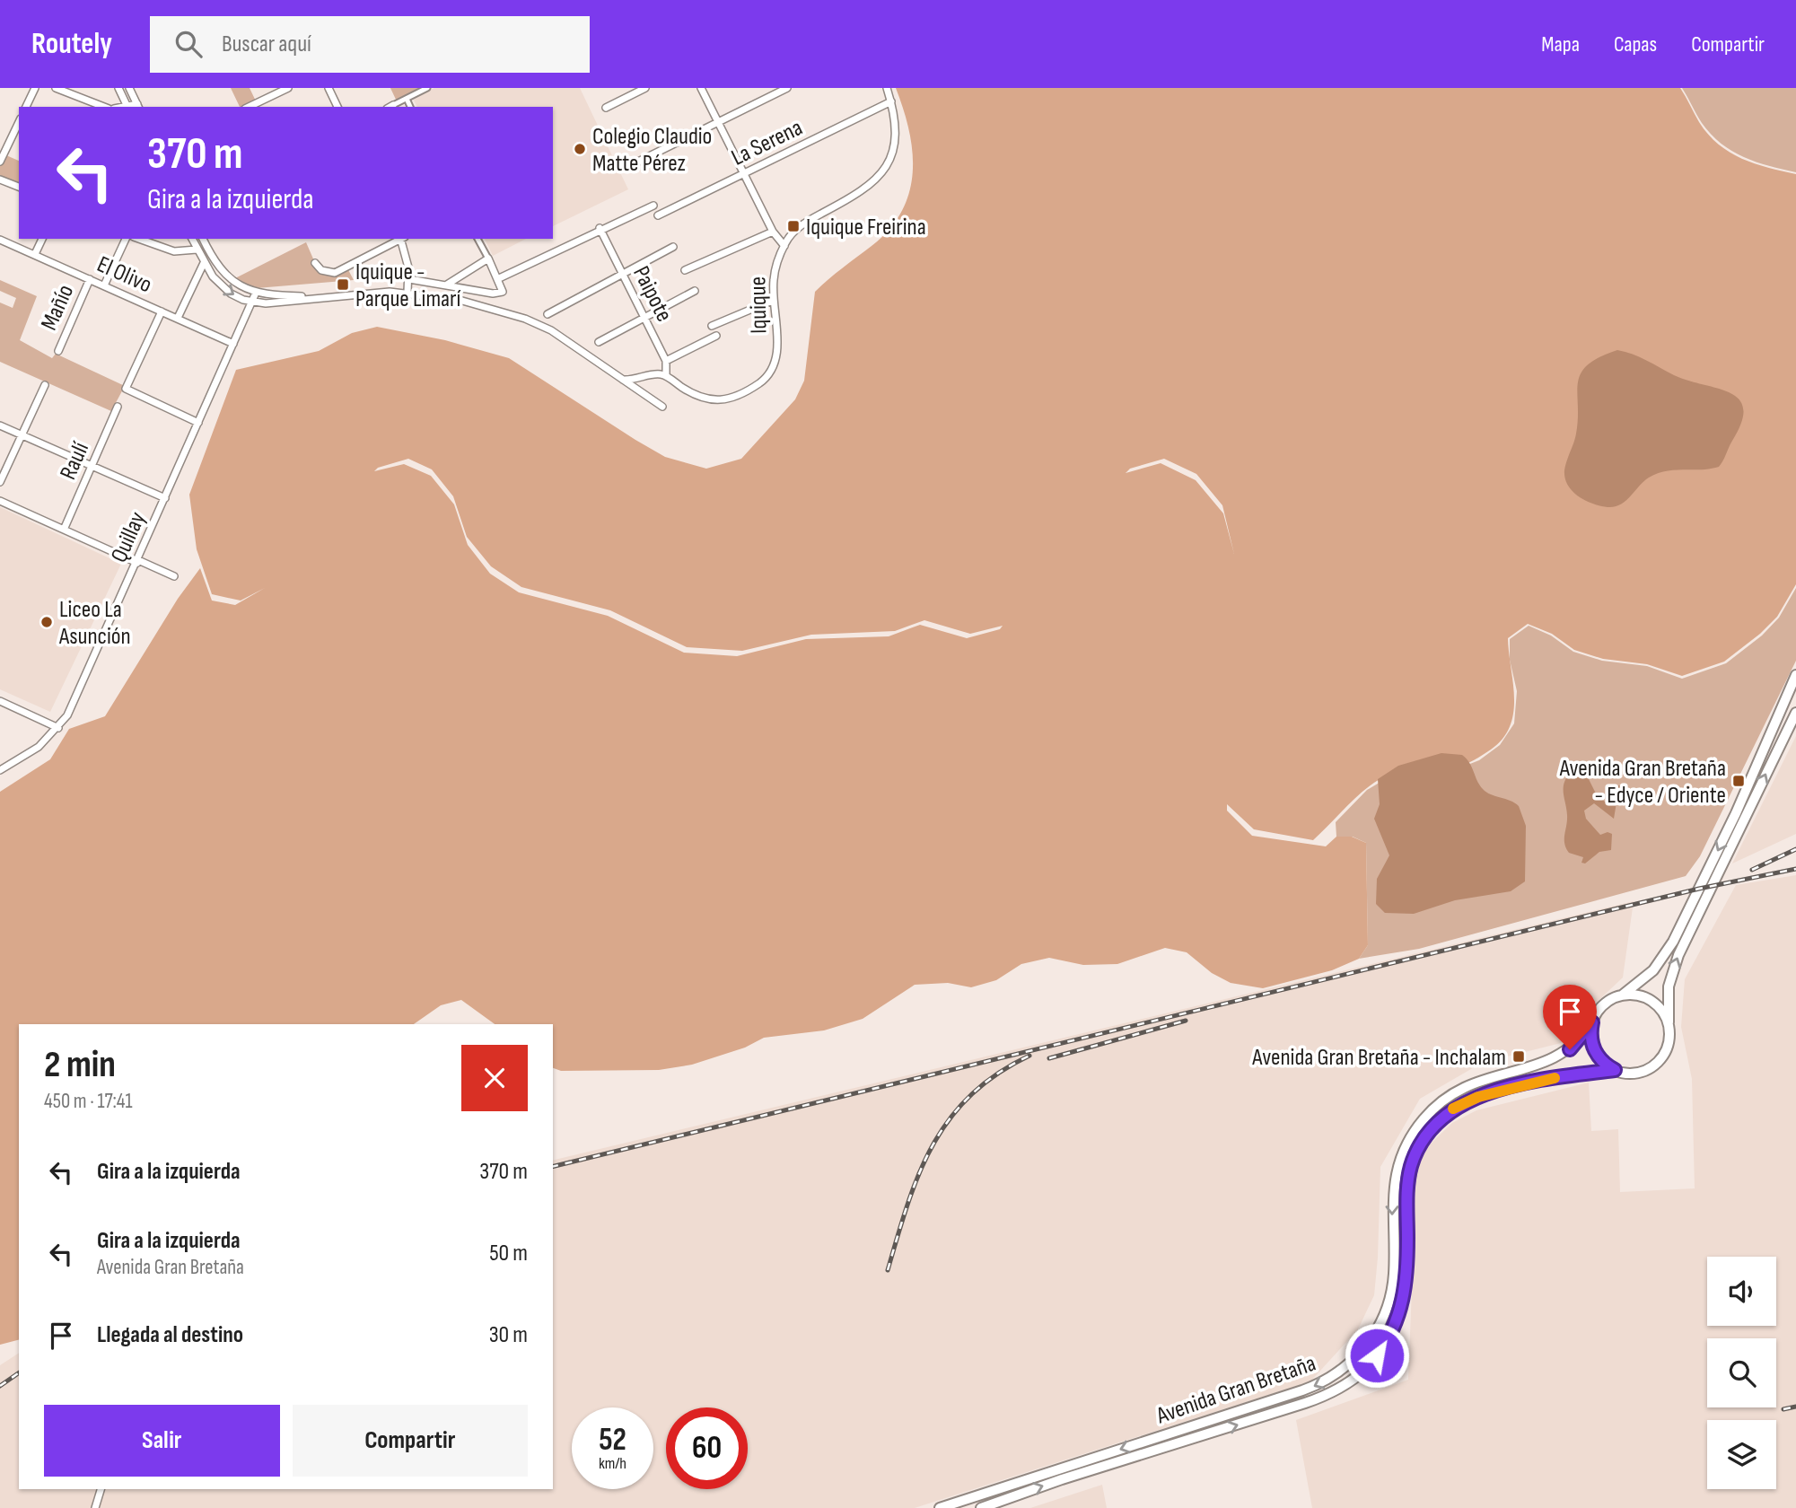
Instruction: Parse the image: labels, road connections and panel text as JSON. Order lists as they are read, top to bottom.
{
  "streets": {
    "main road": ["Avenida Gran Bretaña"],
    "street": [
      "La Serena",
      "El Olivo",
      "Paipote",
      "Iquique",
      "Mañío",
      "Raulí",
      "Quillay"
    ]
  },
  "crossings": [
    ["La Serena", "Iquique"],
    ["El Olivo", "Mañío"],
    ["El Olivo", "Quillay"],
    ["Paipote", "Iquique"]
  ],
  "places": {
    "other": ["Colegio Claudio Matte Pérez", "Liceo La Asunción"],
    "transit": [
      "Iquique Freirina",
      "Iquique - Parque Limarí",
      "Avenida Gran Bretaña - Edyce / Oriente",
      "Avenida Gran Bretaña - Inchalam"
    ]
  },
  "page": {
    "header": "Routely",
    "search": "Buscar aquí",
    "nav": ["Mapa", "Capas", "Compartir"],
    "turn": ["370 m", "Gira a la izquierda"],
    "heading": ["2 min", "450 m · 17:41"],
    "list": [
      {
        "name": "Gira a la izquierda",
        "value": "370 m"
      },
      {
        "name": "Gira a la izquierda",
        "note": "Avenida Gran Bretaña",
        "value": "50 m"
      },
      {
        "name": "Llegada al destino",
        "value": "30 m"
      }
    ],
    "buttons": ["Salir", "Compartir"],
    "speed": "52 km/h",
    "limit": "60"
  }
}
